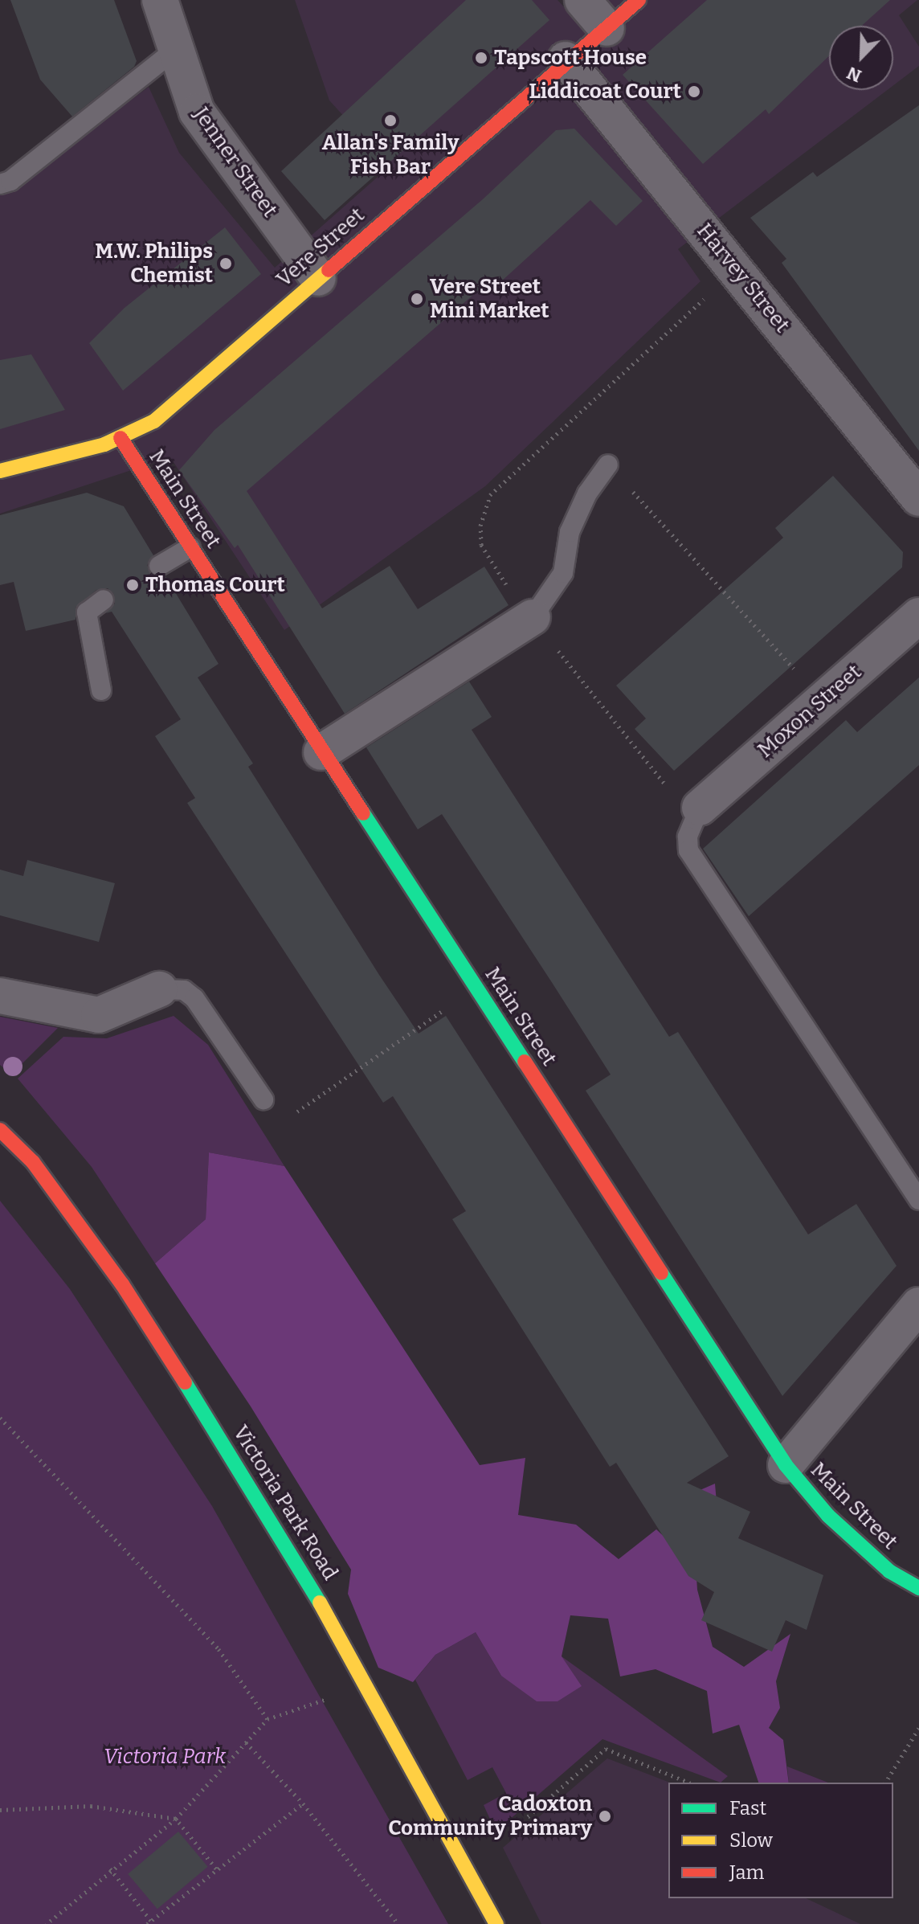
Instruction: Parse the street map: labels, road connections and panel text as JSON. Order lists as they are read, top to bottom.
{
  "streets": {
    "street": [
      "Jenner Street",
      "Vere Street",
      "Harvey Street",
      "Main Street",
      "Moxon Street",
      "Victoria Park Road"
    ]
  },
  "crossings": [
    ["Jenner Street", "Vere Street"],
    ["Vere Street", "Harvey Street"],
    ["Vere Street", "Main Street"]
  ],
  "parks": ["Victoria Park"],
  "places": [
    "Tapscott House",
    "Liddicoat Court",
    "Allan's Family Fish Bar",
    "M.W. Philips Chemist",
    "Vere Street Mini Market",
    "Thomas Court",
    "Cadoxton Community Primary"
  ],
  "legend": ["Fast", "Slow", "Jam"],
  "north": "bottom left"
}
